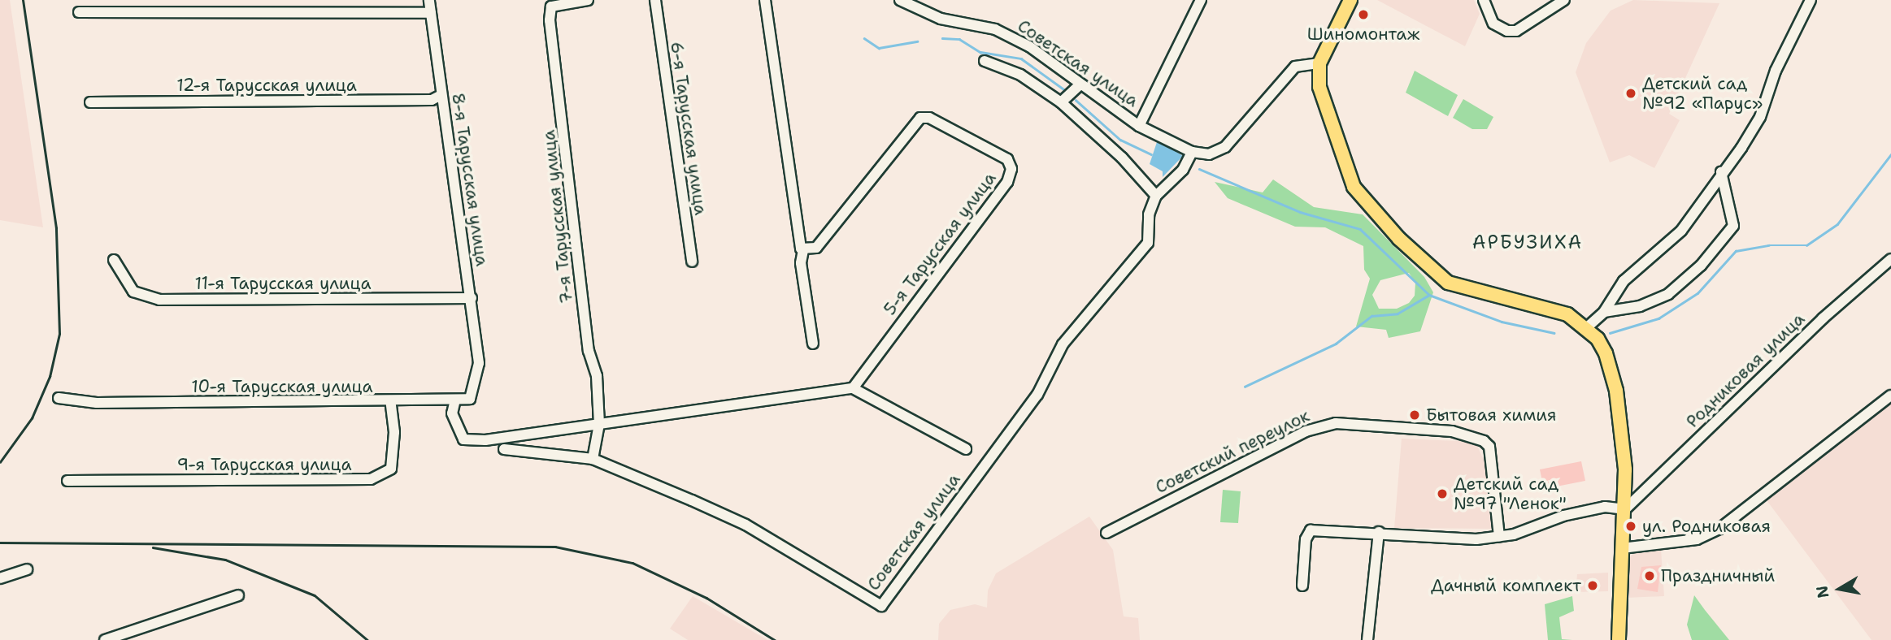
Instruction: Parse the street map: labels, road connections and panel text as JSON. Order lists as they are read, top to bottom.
{
  "streets": {
    "street": [
      "Советская улица",
      "12-я Тарусская улица",
      "6-я Тарусская улица",
      "8-я Тарусская улица",
      "7-я Тарусская улица",
      "5-я Тарусская улица",
      "11-я Тарусская улица",
      "Родниковая улица",
      "10-я Тарусская улица",
      "Советский переулок",
      "9-я Тарусская улица"
    ]
  },
  "crossings": [
    ["Советская улица", "7-я Тарусская улица"],
    ["12-я Тарусская улица", "8-я Тарусская улица"],
    ["8-я Тарусская улица", "11-я Тарусская улица"],
    ["8-я Тарусская улица", "10-я Тарусская улица"],
    ["10-я Тарусская улица", "9-я Тарусская улица"]
  ],
  "districts": ["АРБУЗИХА"],
  "places": [
    "Шиномонтаж",
    "Детский сад №92 «Парус»",
    "Бытовая химия",
    "Детский сад №97 \"Ленок\"",
    "ул. Родниковая",
    "Праздничный",
    "Дачный комплект"
  ],
  "north": "left"
}
